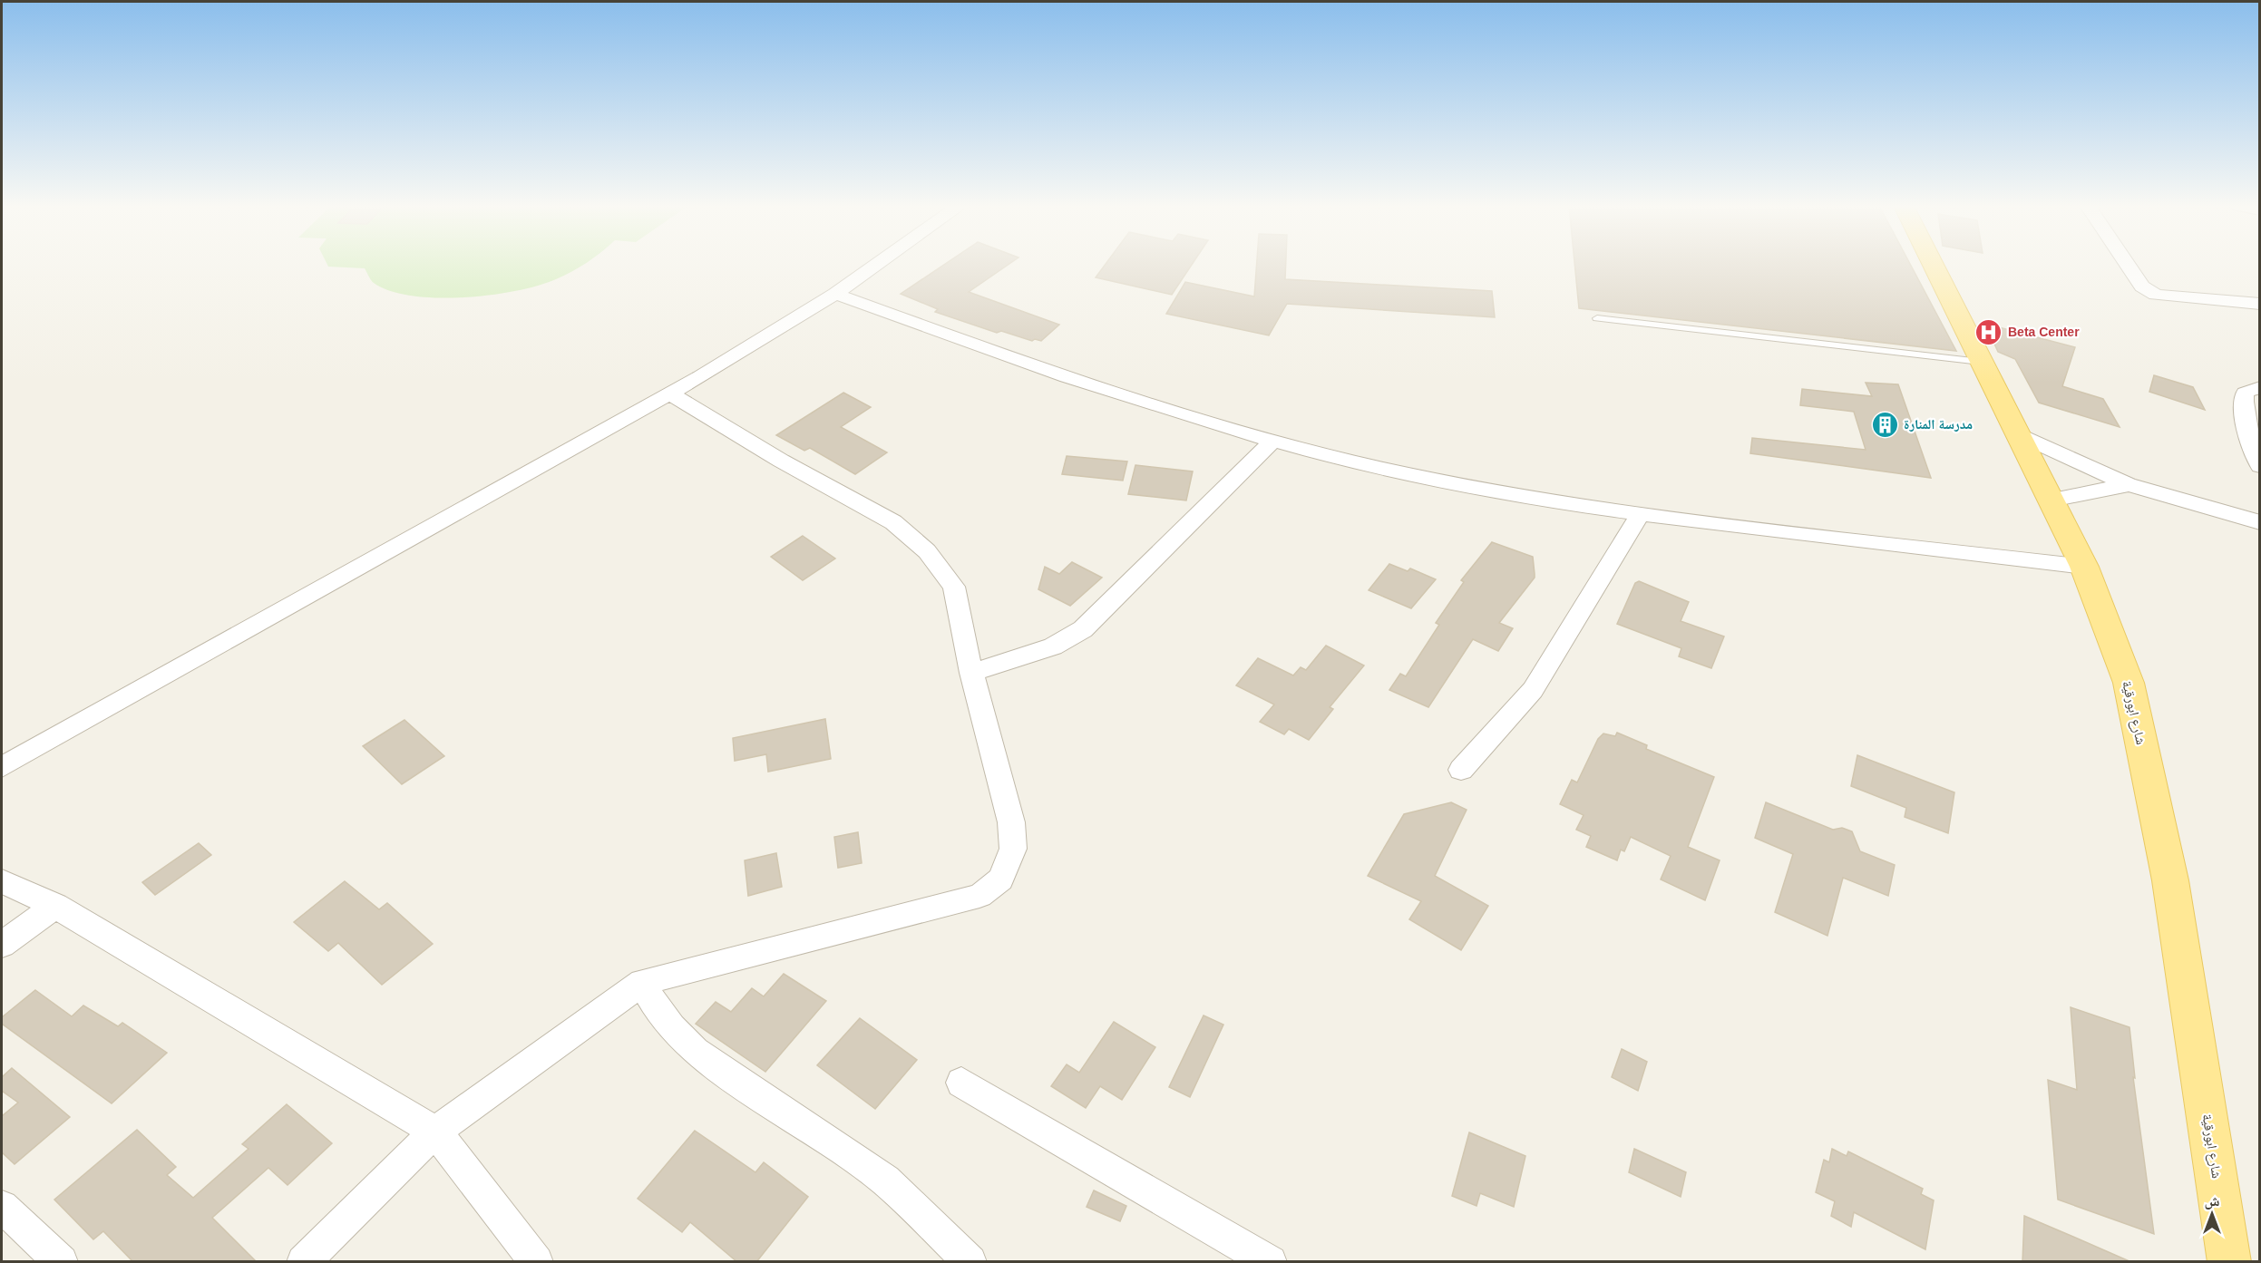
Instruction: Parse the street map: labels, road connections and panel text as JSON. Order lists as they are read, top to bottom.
{
  "streets": {
    "main road": ["شارع ابورقية"]
  },
  "places": {
    "hospital": ["Beta Center"],
    "building": ["مدرسة المنارة"]
  },
  "north": "top"
}
